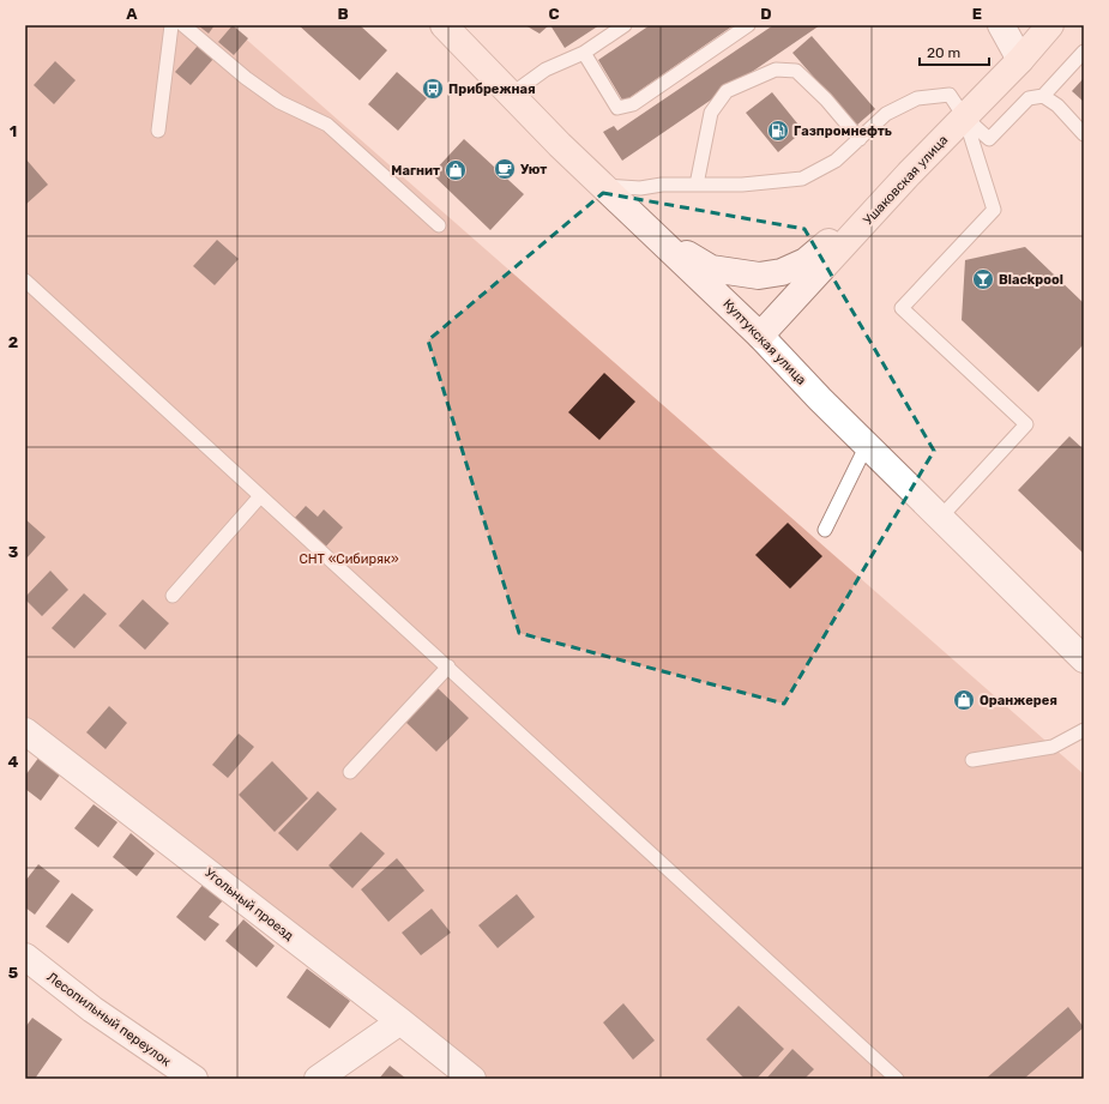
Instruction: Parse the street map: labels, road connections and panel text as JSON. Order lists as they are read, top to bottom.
{
  "streets": {
    "main road": ["Ушаковская улица", "Култукская улица"],
    "street": ["Угольный проезд", "Лесопильный переулок"]
  },
  "crossings": [
    ["Ушаковская улица", "Култукская улица"]
  ],
  "parks": ["СНТ «Сибиряк»"],
  "places": {
    "bus stop": ["Прибрежная"],
    "fuel station": ["Газпромнефть"],
    "cafe": ["Уют"],
    "shop": ["Магнит", "Оранжерея"],
    "bar": ["Blackpool"]
  },
  "scale_bar": "20 m",
  "grid": {
    "columns": [
      "A",
      "B",
      "C",
      "D",
      "E"
    ],
    "rows": [
      "1",
      "2",
      "3",
      "4",
      "5"
    ]
  }
}
